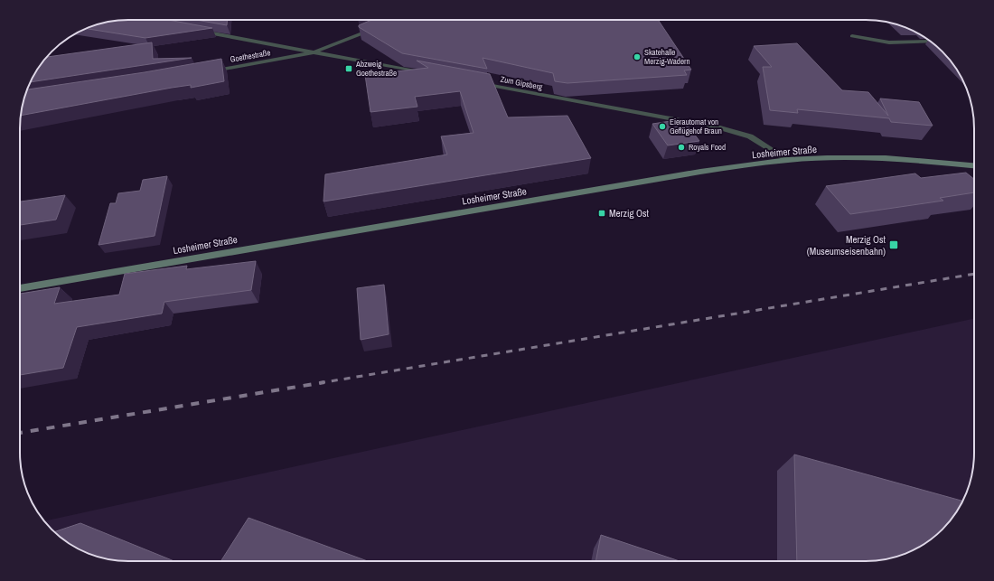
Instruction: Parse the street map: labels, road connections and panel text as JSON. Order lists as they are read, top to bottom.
{
  "streets": {
    "main road": ["Losheimer Straße"],
    "street": ["Goethestraße", "Zum Gipsberg"]
  },
  "crossings": [
    ["Zum Gipsberg", "Losheimer Straße"]
  ],
  "places": {
    "other": ["Skatehalle Merzig-Wadern", "Eierautomat von Geflügehof Braun", "Royals Food"],
    "transit": ["Abzweig Goethestraße", "Merzig Ost", "Merzig Ost (Museumseisenbahn)"]
  }
}
